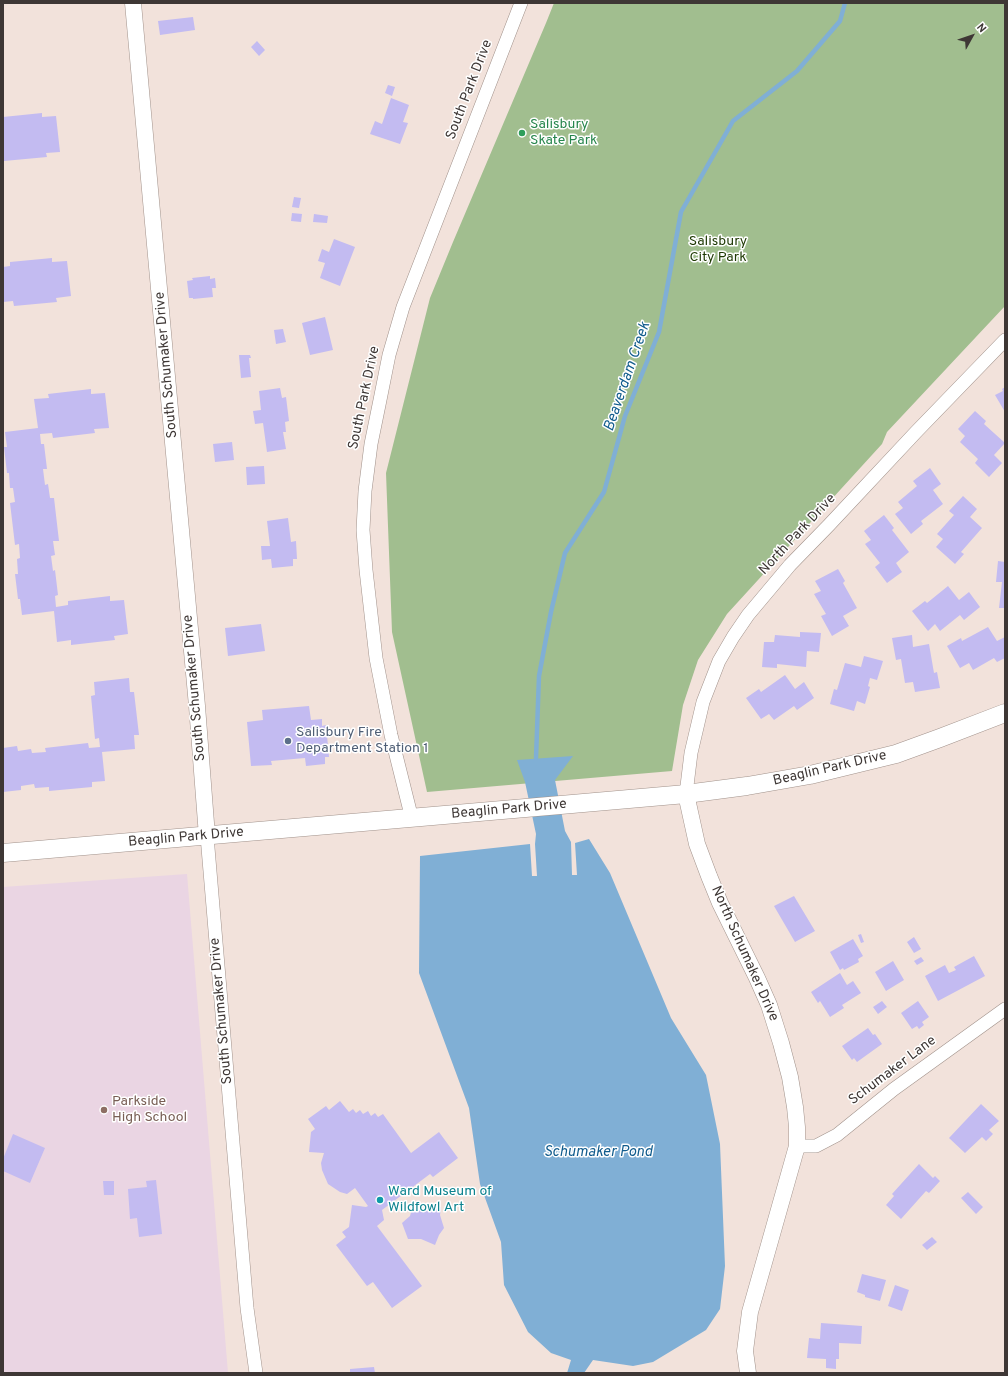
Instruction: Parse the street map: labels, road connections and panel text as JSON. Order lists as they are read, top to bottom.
{
  "streets": {
    "main road": ["Beaglin Park Drive"],
    "street": [
      "South Park Drive",
      "South Schumaker Drive",
      "North Park Drive",
      "North Schumaker Drive",
      "Schumaker Lane"
    ]
  },
  "crossings": [
    ["South Park Drive", "Beaglin Park Drive"],
    ["South Schumaker Drive", "Beaglin Park Drive"],
    ["North Park Drive", "Beaglin Park Drive"],
    ["North Park Drive", "North Schumaker Drive"],
    ["Beaglin Park Drive", "North Schumaker Drive"],
    ["North Schumaker Drive", "Schumaker Lane"]
  ],
  "water": ["Beaverdam Creek", "Schumaker Pond"],
  "parks": ["Salisbury City Park"],
  "places": [
    "Salisbury Skate Park",
    "Salisbury Fire Department Station 1",
    "Parkside High School",
    "Ward Museum of Wildfowl Art"
  ],
  "north": "top right"
}
